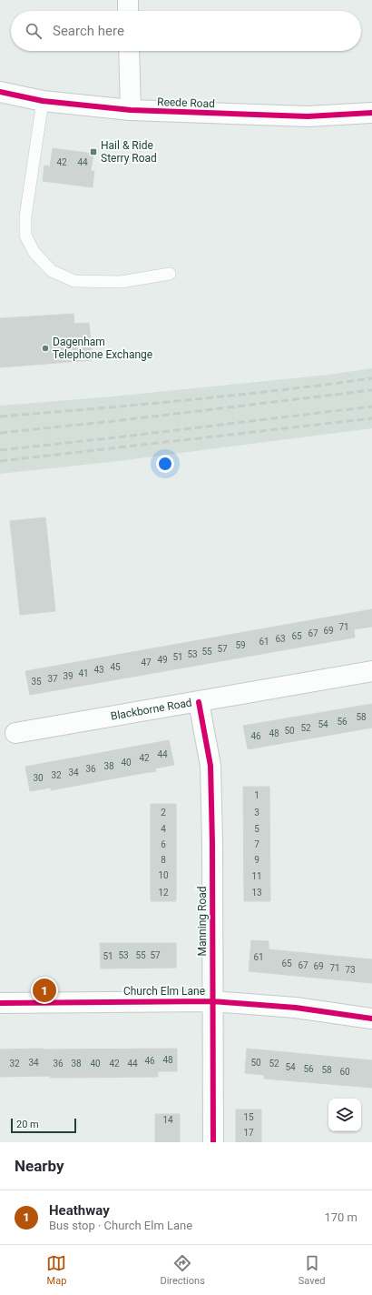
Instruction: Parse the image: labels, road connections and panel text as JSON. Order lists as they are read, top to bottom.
{
  "streets": {
    "street": [
      "Reede Road",
      "Blackborne Road",
      "Manning Road",
      "Church Elm Lane"
    ]
  },
  "crossings": [
    ["Blackborne Road", "Manning Road"],
    ["Manning Road", "Church Elm Lane"]
  ],
  "places": {
    "transit": ["Hail & Ride Sterry Road"],
    "other": ["Dagenham Telephone Exchange"]
  },
  "house_numbers": [
    "42",
    "44",
    "71",
    "69",
    "67",
    "65",
    "63",
    "61",
    "59",
    "57",
    "55",
    "53",
    "51",
    "49",
    "47",
    "45",
    "43",
    "41",
    "39",
    "37",
    "35",
    "58",
    "56",
    "54",
    "52",
    "50",
    "48",
    "46",
    "44",
    "42",
    "40",
    "38",
    "36",
    "34",
    "32",
    "30",
    "1",
    "2",
    "3",
    "4",
    "5",
    "6",
    "7",
    "8",
    "9",
    "10",
    "11",
    "12",
    "13",
    "53",
    "55",
    "57",
    "51",
    "61",
    "65",
    "67",
    "69",
    "71",
    "73",
    "48",
    "46",
    "34",
    "50",
    "32",
    "36",
    "38",
    "40",
    "42",
    "44",
    "52",
    "54",
    "56",
    "58",
    "60",
    "15",
    "14",
    "17"
  ],
  "scale_bar": "20 m",
  "page": {
    "search": "Search here",
    "pins": "1",
    "scale": "20 m",
    "heading": "Nearby",
    "list": [
      {
        "mark": "1",
        "name": "Heathway",
        "note": "Bus stop · Church Elm Lane",
        "value": "170 m"
      }
    ],
    "nav": ["Map", "Directions", "Saved"]
  }
}
